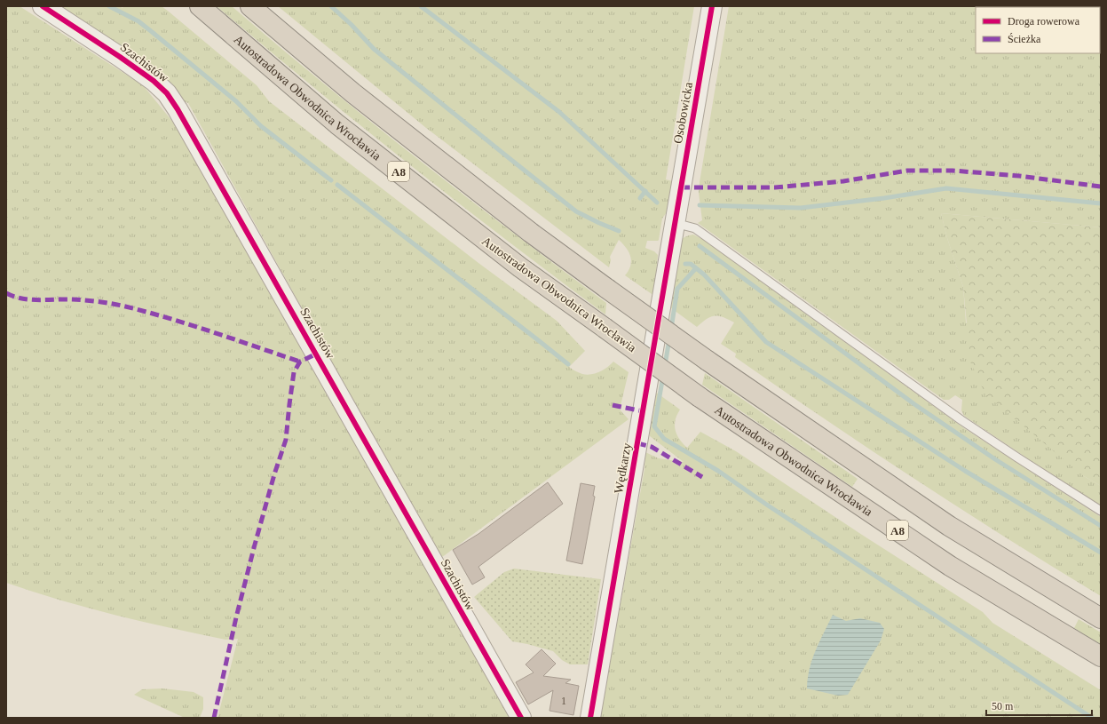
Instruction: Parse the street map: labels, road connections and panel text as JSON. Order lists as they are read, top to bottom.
{
  "streets": {
    "highway": ["Autostradowa Obwodnica Wrocławia", "A8"],
    "street": ["Szachistów", "Osobowicka", "Wędkarzy"]
  },
  "crossings": [
    ["Osobowicka", "Wędkarzy"]
  ],
  "house_numbers": ["1"],
  "legend": ["Droga rowerowa", "Ścieżka"],
  "scale_bar": "50 m"
}
